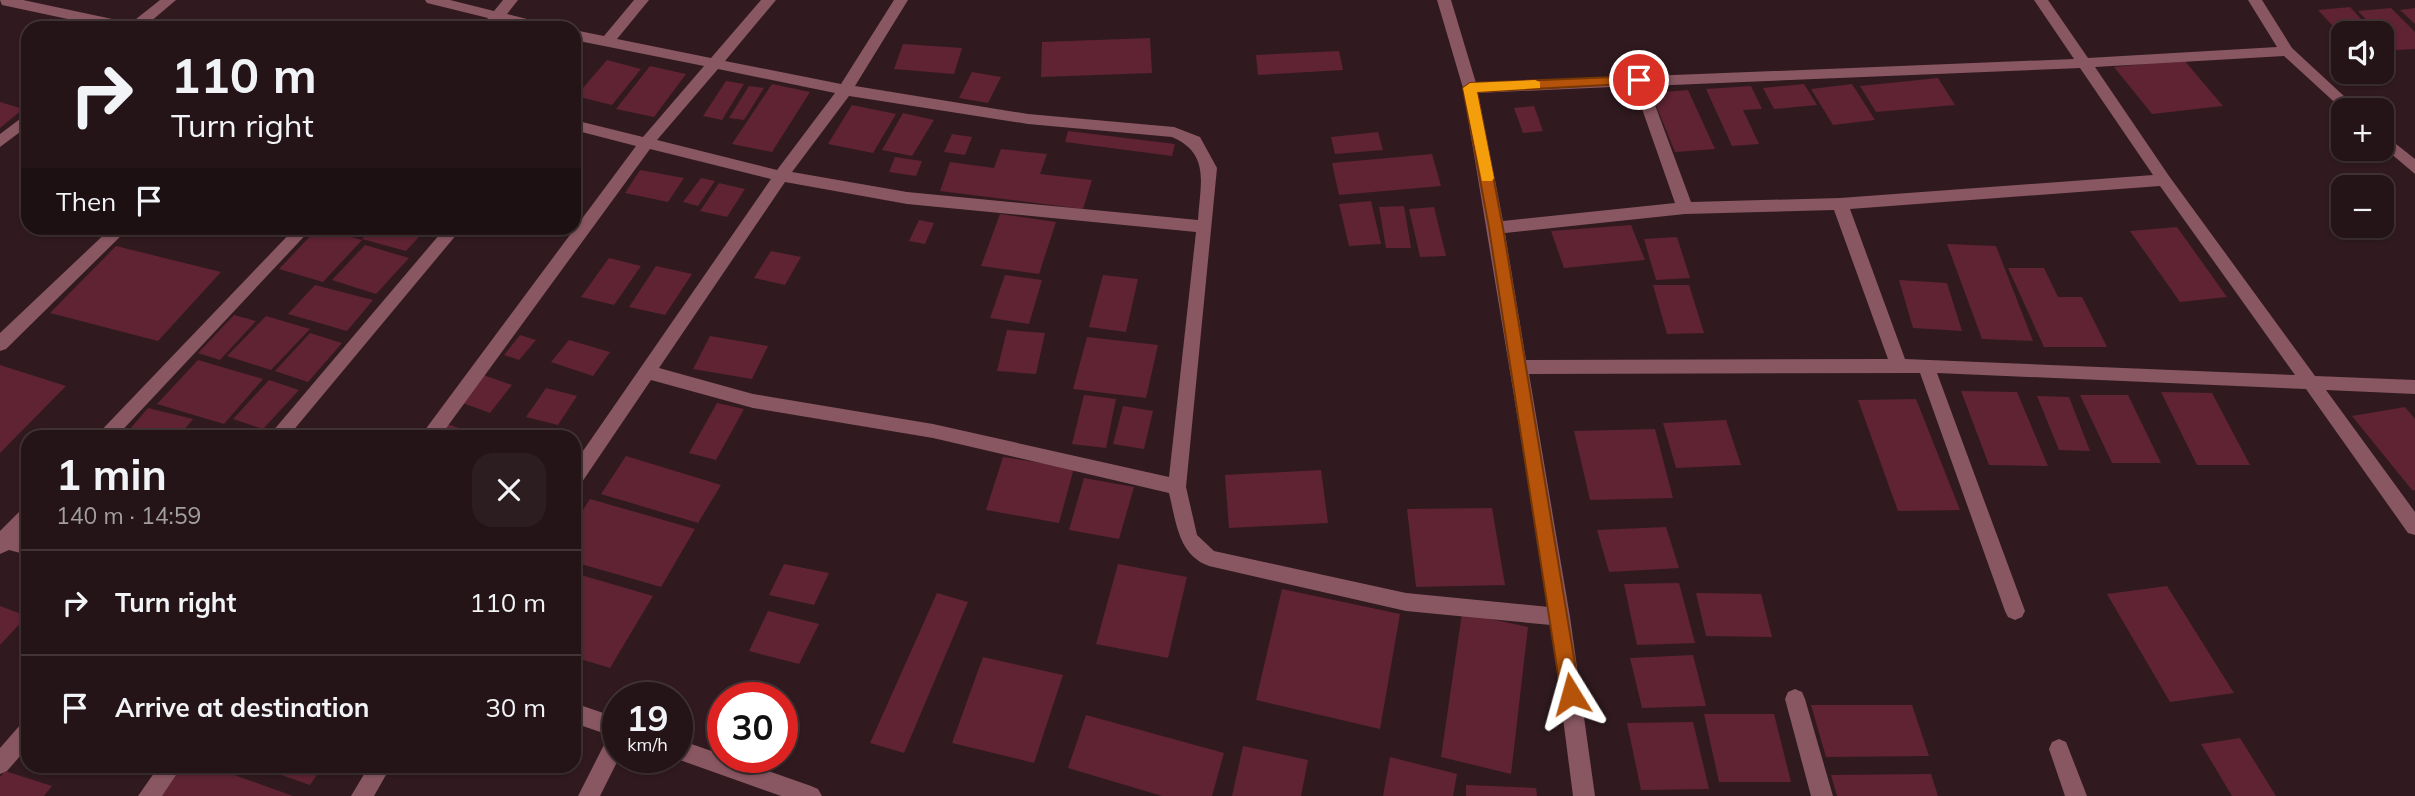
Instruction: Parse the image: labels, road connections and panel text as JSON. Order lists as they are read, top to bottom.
{
  "page": {
    "map_buttons": ["+", "−"],
    "turn": ["110 m", "Turn right"],
    "then": "Then",
    "heading": ["1 min", "140 m · 14:59"],
    "list": [
      {
        "name": "Turn right",
        "value": "110 m"
      },
      {
        "name": "Arrive at destination",
        "value": "30 m"
      }
    ],
    "speed": "19 km/h",
    "limit": "30"
  }
}
